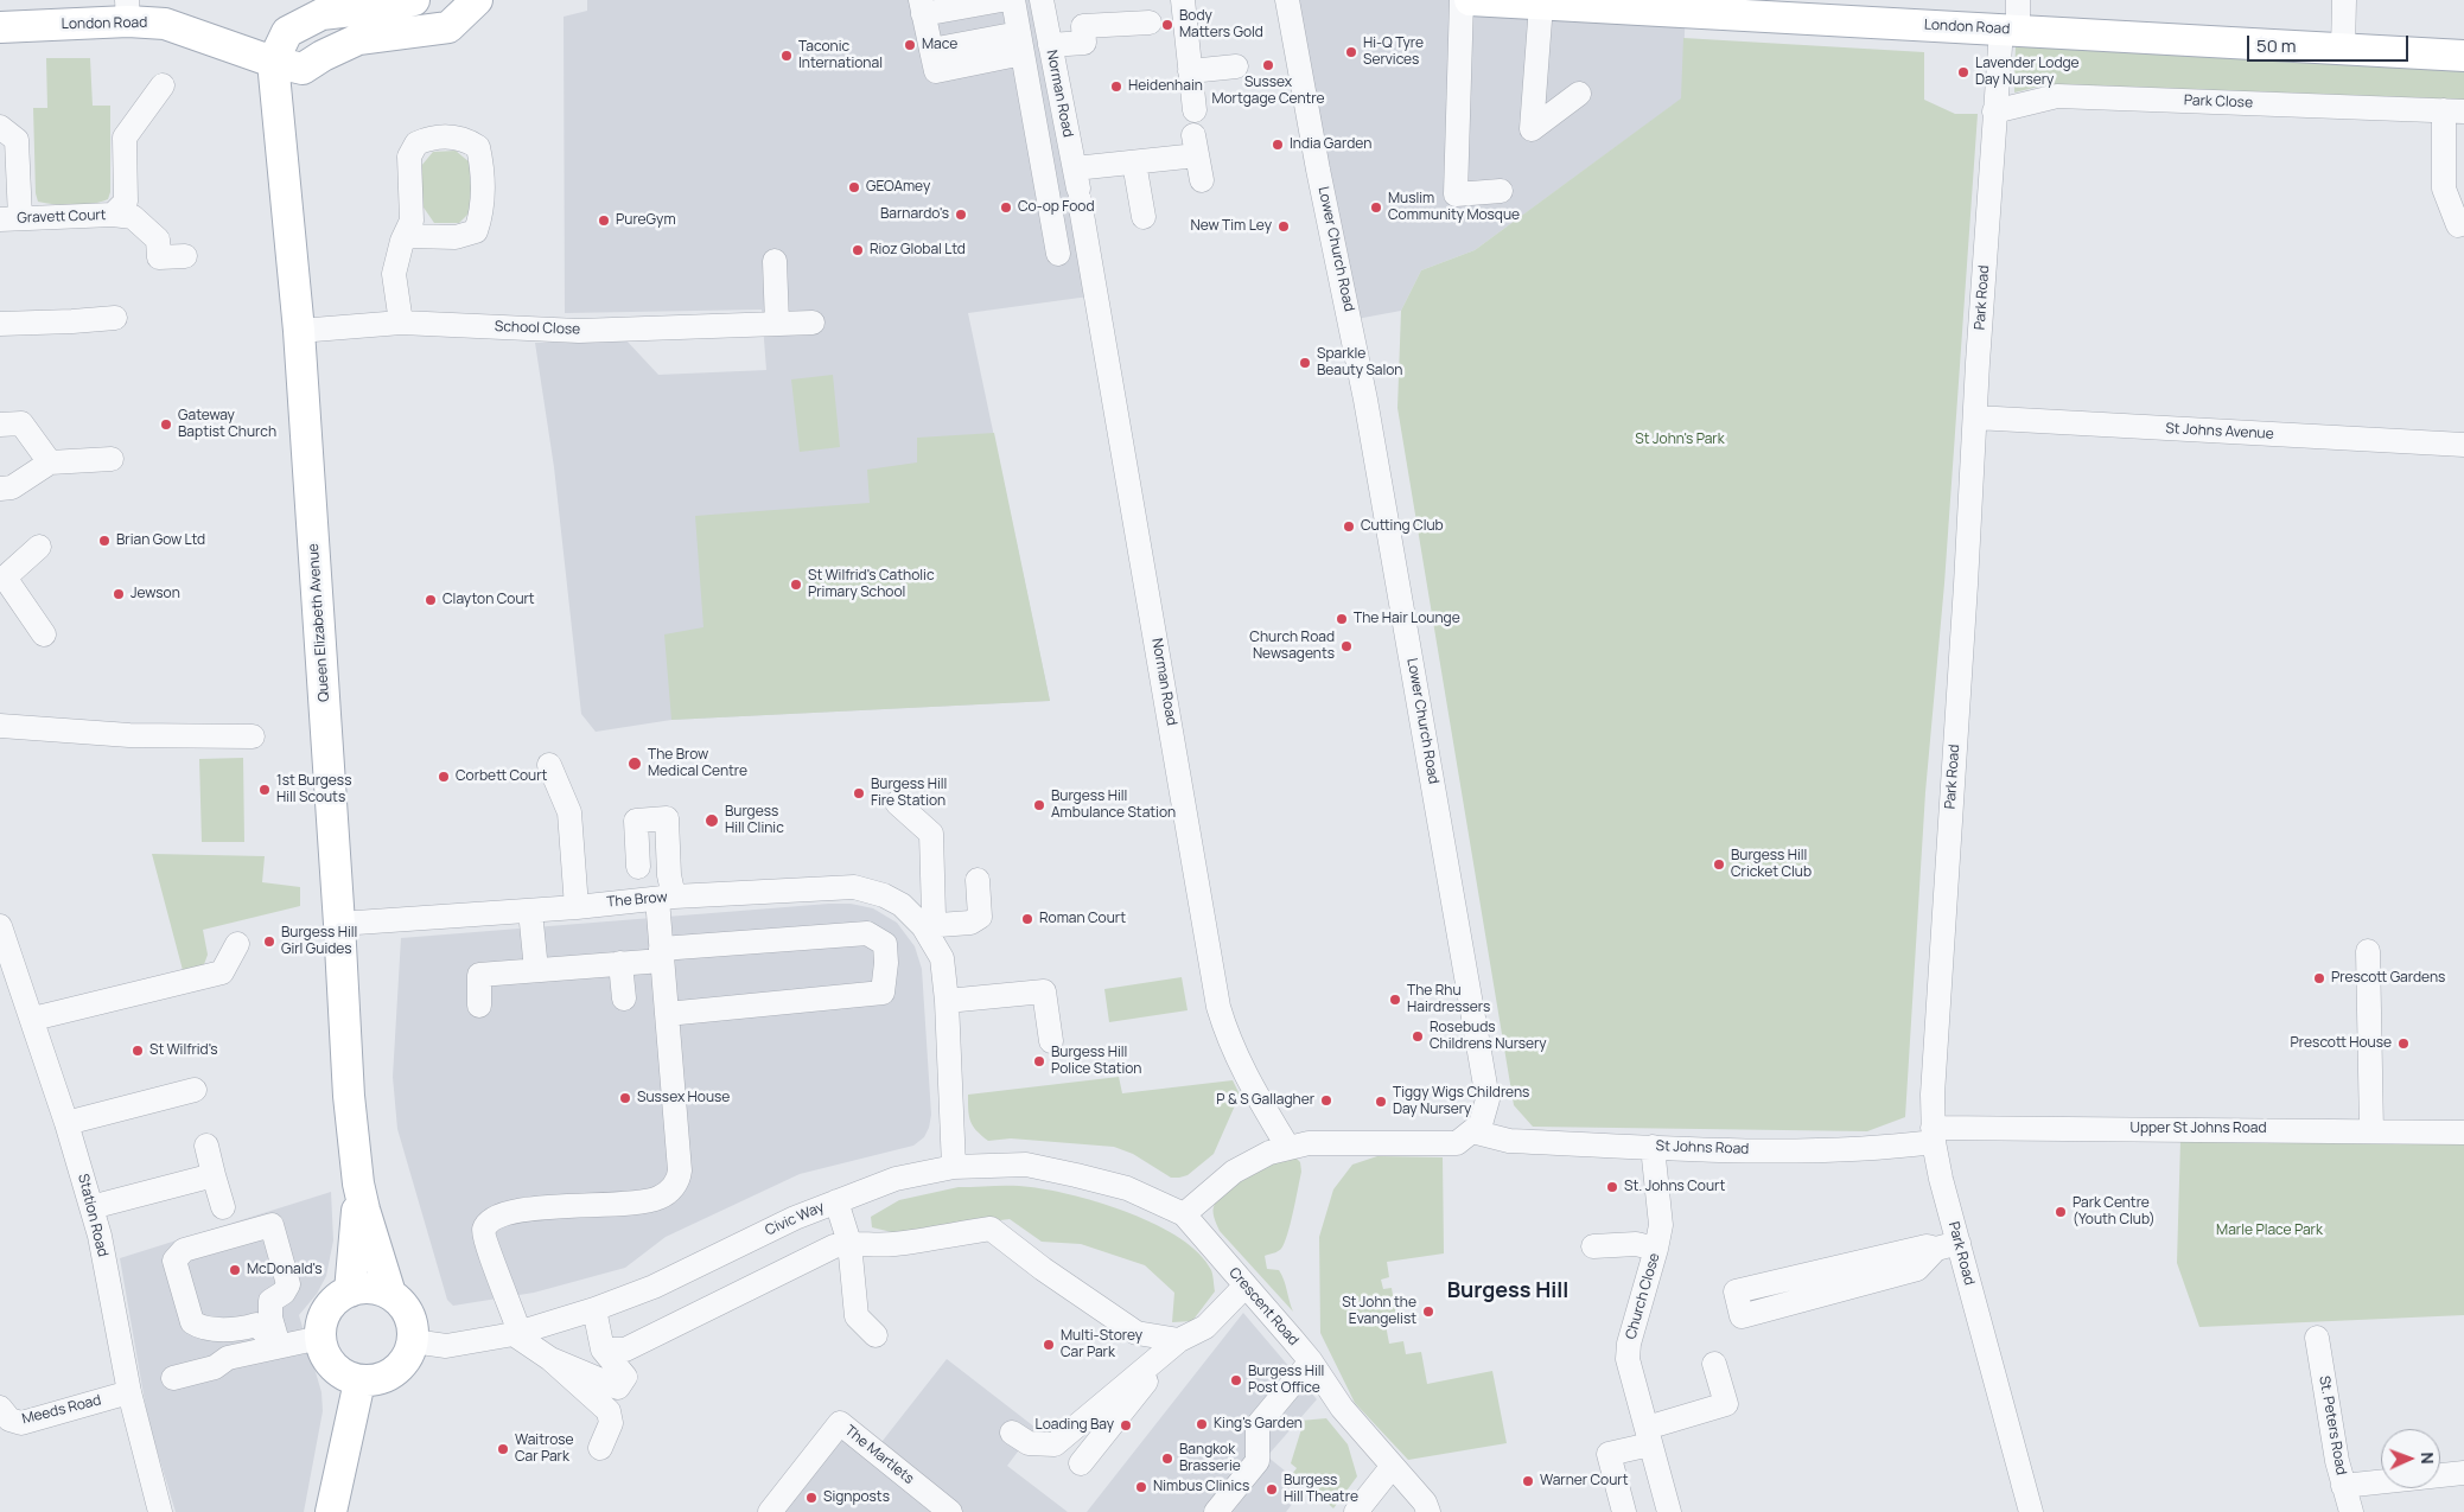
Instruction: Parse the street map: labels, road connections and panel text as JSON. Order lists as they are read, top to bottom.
{
  "streets": {
    "main road": ["London Road", "Queen Elizabeth Avenue"],
    "street": [
      "Norman Road",
      "Park Close",
      "Gravett Court",
      "Lower Church Road",
      "Park Road",
      "School Close",
      "St Johns Avenue",
      "The Brow",
      "Upper St Johns Road",
      "St Johns Road",
      "Station Road",
      "Civic Way",
      "Church Close",
      "Crescent Road",
      "Meeds Road",
      "St. Peters Road",
      "The Martlets"
    ]
  },
  "crossings": [
    ["London Road", "Park Road"],
    ["London Road", "Queen Elizabeth Avenue"],
    ["Park Close", "Park Road"],
    ["Lower Church Road", "St Johns Road"],
    ["Park Road", "St Johns Avenue"],
    ["Park Road", "Upper St Johns Road"],
    ["Park Road", "St Johns Road"],
    ["School Close", "Queen Elizabeth Avenue"],
    ["Queen Elizabeth Avenue", "The Brow"],
    ["Queen Elizabeth Avenue", "Civic Way"],
    ["The Brow", "Civic Way"],
    ["Upper St Johns Road", "St Johns Road"],
    ["St Johns Road", "Church Close"],
    ["Station Road", "Meeds Road"],
    ["Civic Way", "Crescent Road"]
  ],
  "districts": ["Burgess Hill"],
  "parks": ["St John's Park", "Marle Place Park"],
  "places": [
    "Body Matters Gold",
    "Mace",
    "Hi-Q Tyre Services",
    "Taconic International",
    "Sussex Mortgage Centre",
    "Lavender Lodge Day Nursery",
    "Heidenhain",
    "India Garden",
    "GEOAmey",
    "Co-op Food",
    "Muslim Community Mosque",
    "Barnardo's",
    "PureGym",
    "New Tim Ley",
    "Rioz Global Ltd",
    "Sparkle Beauty Salon",
    "Gateway Baptist Church",
    "Cutting Club",
    "Brian Gow Ltd",
    "St Wilfrid's Catholic Primary School",
    "Jewson",
    "Clayton Court",
    "The Hair Lounge",
    "Church Road Newsagents",
    "The Brow Medical Centre",
    "Corbett Court",
    "1st Burgess Hill Scouts",
    "Burgess Hill Fire Station",
    "Burgess Hill Ambulance Station",
    "Burgess Hill Clinic",
    "Burgess Hill Cricket Club",
    "Roman Court",
    "Burgess Hill Girl Guides",
    "Prescott Gardens",
    "The Rhu Hairdressers",
    "Rosebuds Childrens Nursery",
    "Prescott House",
    "St Wilfrid's",
    "Burgess Hill Police Station",
    "Sussex House",
    "P & S Gallagher",
    "Tiggy Wigs Childrens Day Nursery",
    "St. Johns Court",
    "Park Centre (Youth Club)",
    "McDonald's",
    "St John the Evangelist",
    "Multi-Storey Car Park",
    "Burgess Hill Post Office",
    "King's Garden",
    "Loading Bay",
    "Waitrose Car Park",
    "Bangkok Brasserie",
    "Warner Court",
    "Nimbus Clinics",
    "Burgess Hill Theatre",
    "Signposts"
  ],
  "scale_bar": "50 m",
  "north": "right"
}
